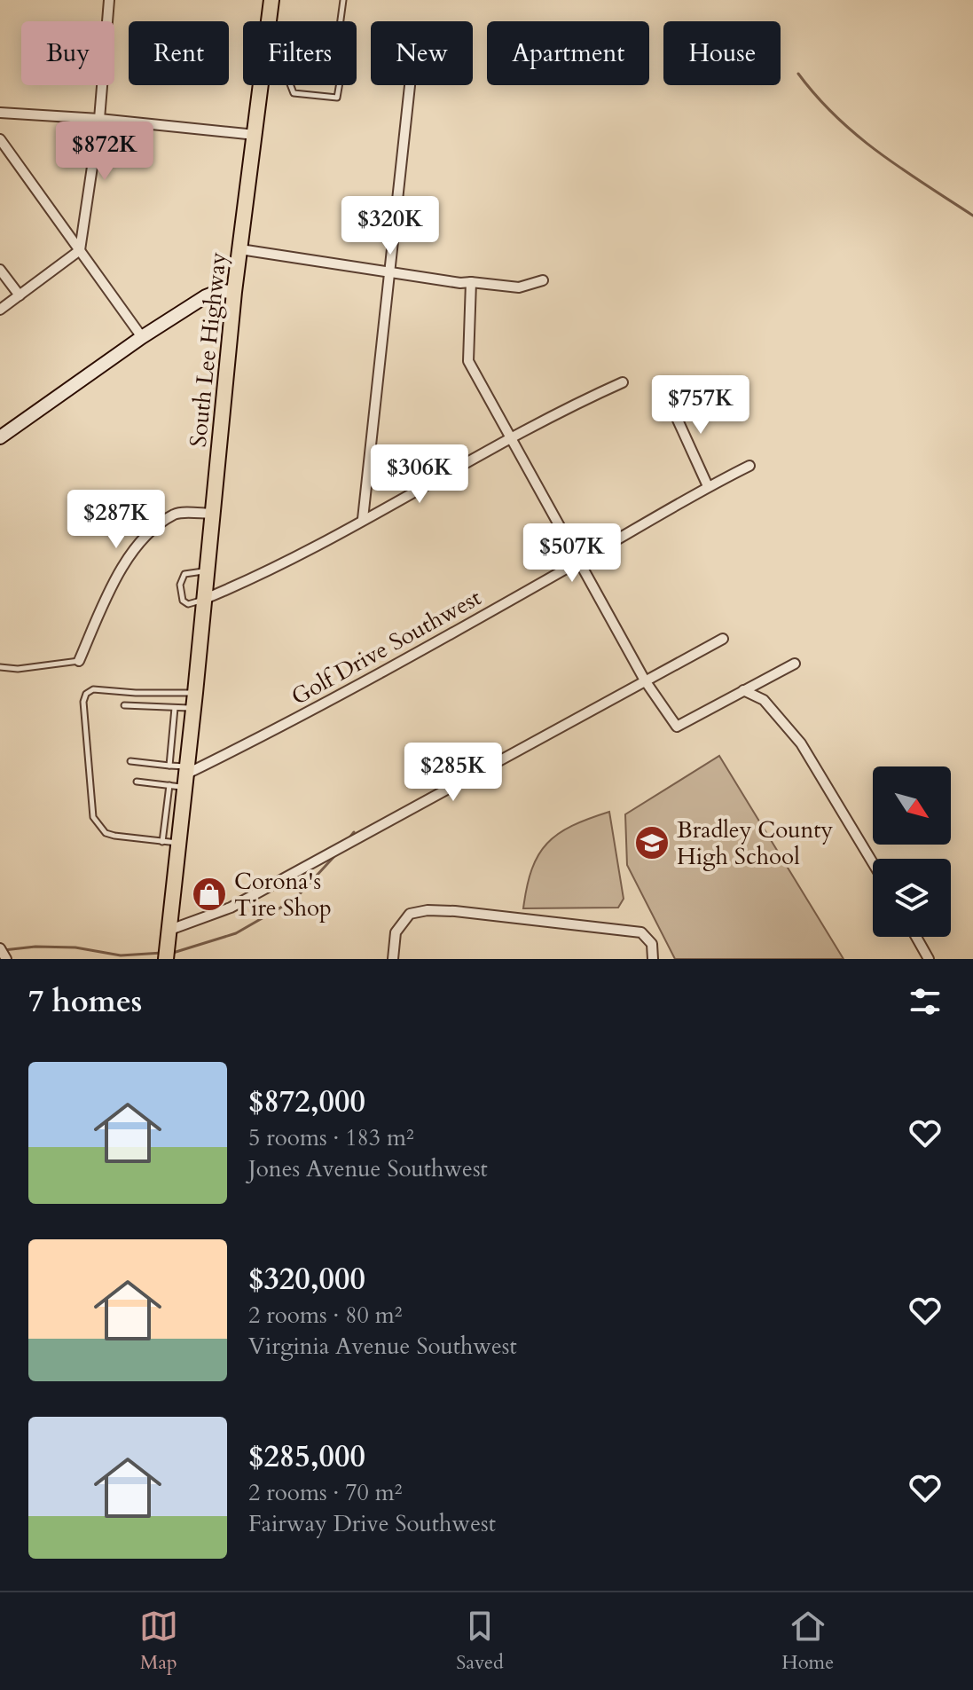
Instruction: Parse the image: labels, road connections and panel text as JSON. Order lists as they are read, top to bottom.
{
  "streets": {
    "main road": ["South Lee Highway"],
    "street": ["Golf Drive Southwest"]
  },
  "crossings": [
    ["South Lee Highway", "Golf Drive Southwest"]
  ],
  "places": {
    "school or university": ["Bradley County High School"],
    "shop": ["Corona's Tire Shop"]
  },
  "north": "bottom right",
  "page": {
    "chip": [
      "Buy",
      "Rent",
      "Filters",
      "New",
      "Apartment",
      "House"
    ],
    "price": [
      "$872K",
      "$320K",
      "$757K",
      "$306K",
      "$287K",
      "$507K",
      "$285K"
    ],
    "heading": "7 homes",
    "list": [
      {
        "name": "$872,000",
        "note": "5 rooms · 183 m² · Jones Avenue Southwest"
      },
      {
        "name": "$320,000",
        "note": "2 rooms · 80 m² · Virginia Avenue Southwest"
      },
      {
        "name": "$285,000",
        "note": "2 rooms · 70 m² · Fairway Drive Southwest"
      }
    ],
    "tabs": ["Map", "Saved", "Home"]
  }
}
